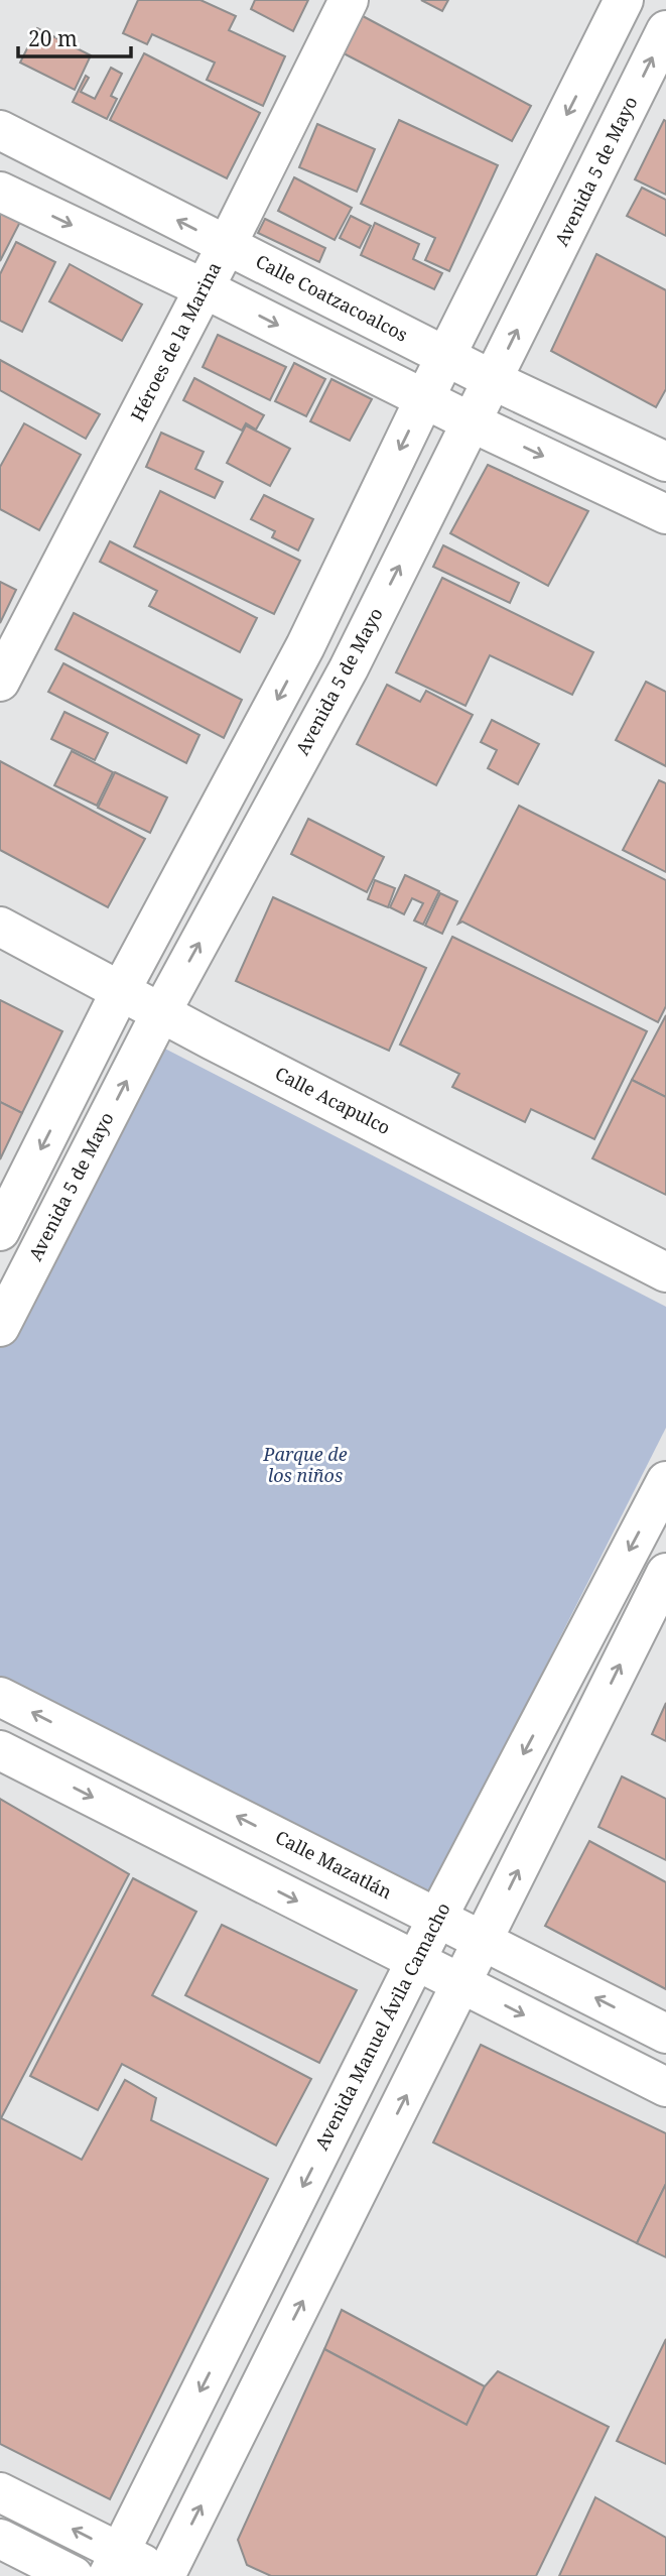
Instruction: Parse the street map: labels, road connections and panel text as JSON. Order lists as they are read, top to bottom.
{
  "streets": {
    "street": [
      "Avenida 5 de Mayo",
      "Calle Coatzacoalcos",
      "Héroes de la Marina",
      "Calle Acapulco",
      "Calle Mazatlán",
      "Avenida Manuel Ávila Camacho"
    ]
  },
  "crossings": [
    ["Avenida 5 de Mayo", "Calle Coatzacoalcos"],
    ["Avenida 5 de Mayo", "Calle Acapulco"],
    ["Calle Coatzacoalcos", "Héroes de la Marina"],
    ["Calle Mazatlán", "Avenida Manuel Ávila Camacho"]
  ],
  "parks": ["Parque de los niños"],
  "scale_bar": "20 m"
}
